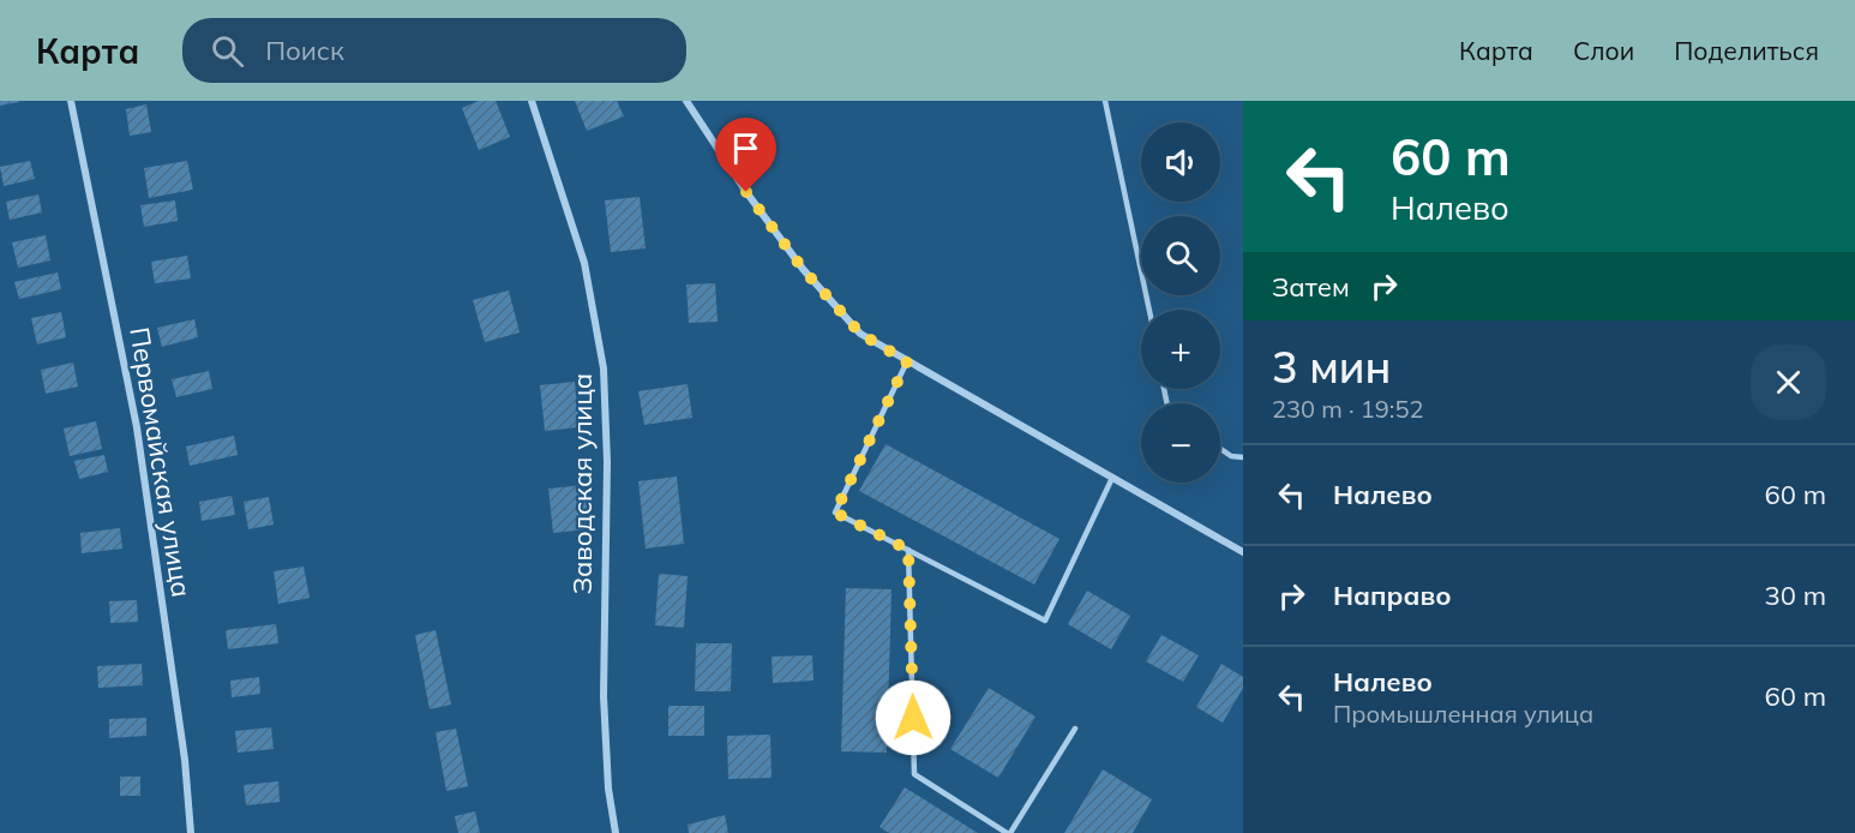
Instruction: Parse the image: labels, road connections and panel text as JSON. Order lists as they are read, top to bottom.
{
  "streets": {
    "street": ["Первомайская улица", "Заводская улица"]
  },
  "page": {
    "header": "Карта",
    "search": "Поиск",
    "nav": ["Карта", "Слои", "Поделиться"],
    "turn": ["60 m", "Налево"],
    "map_buttons": ["+", "−"],
    "then": "Затем",
    "heading": ["3 мин", "230 m · 19:52"],
    "list": [
      {
        "name": "Налево",
        "value": "60 m"
      },
      {
        "name": "Направо",
        "value": "30 m"
      },
      {
        "name": "Налево",
        "note": "Промышленная улица",
        "value": "60 m"
      }
    ]
  }
}
